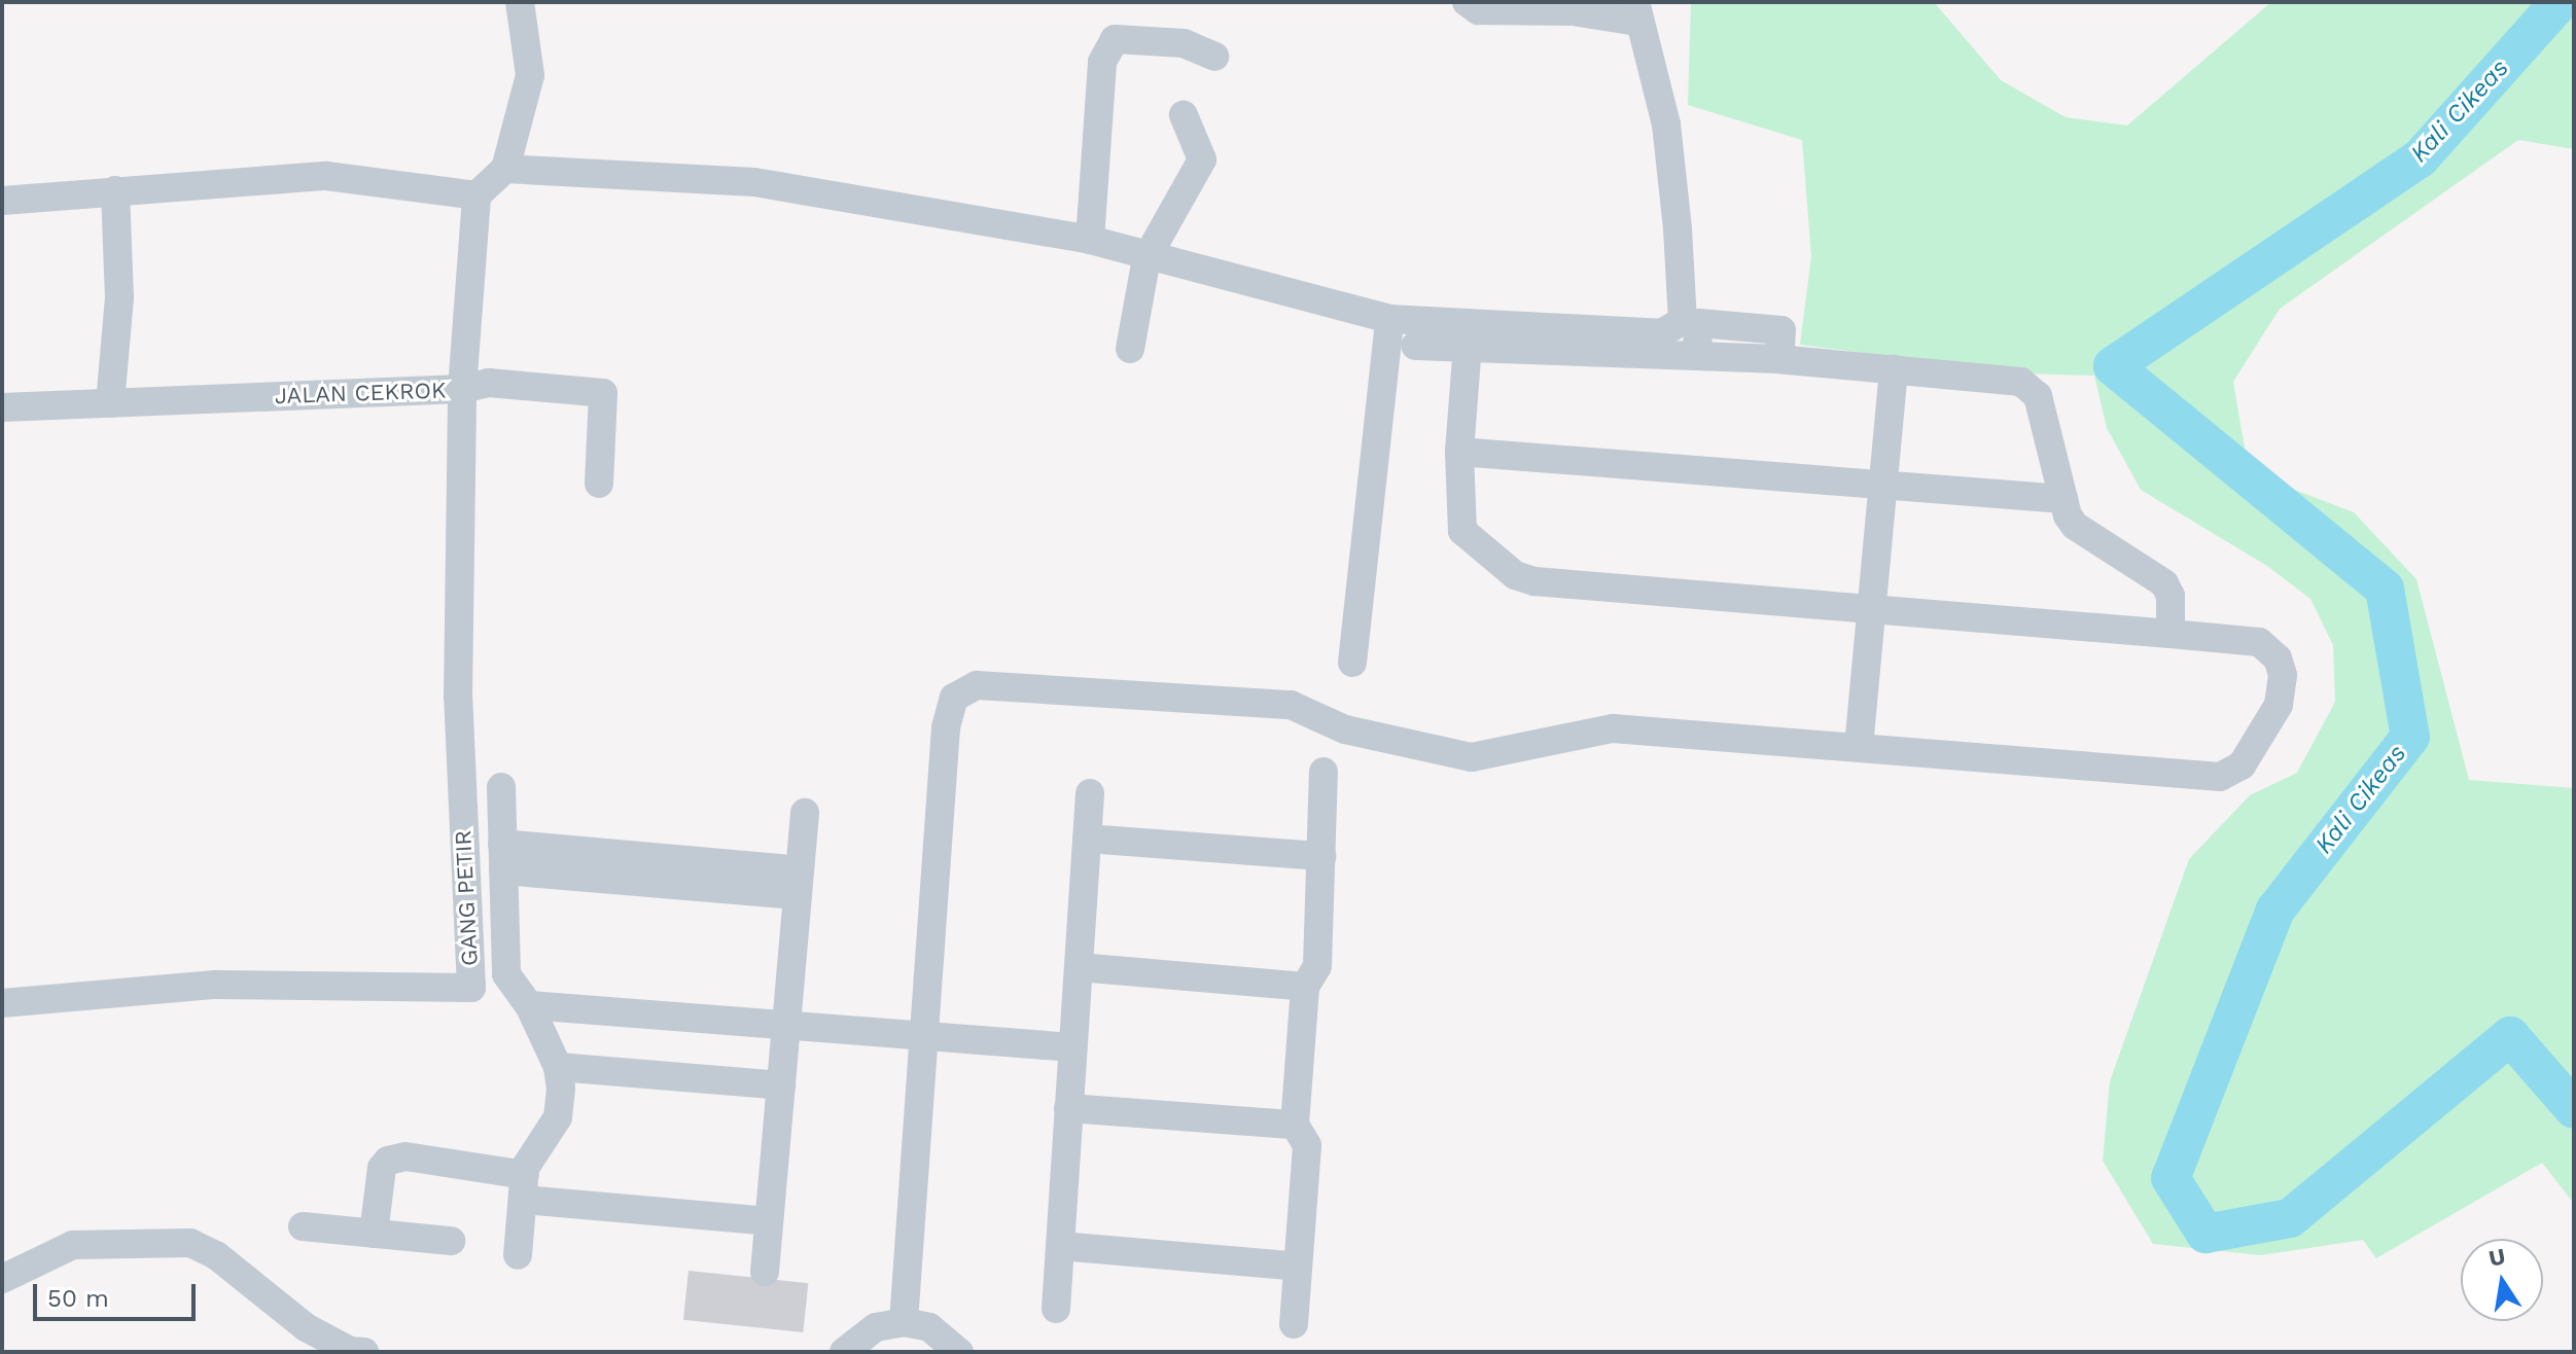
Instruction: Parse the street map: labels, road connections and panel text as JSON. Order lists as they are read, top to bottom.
{
  "streets": {
    "street": ["JALAN CEKROK", "GANG PETIR"]
  },
  "crossings": [
    ["JALAN CEKROK", "GANG PETIR"]
  ],
  "water": ["Kali Cikeas"],
  "scale_bar": "50 m",
  "north": "top"
}
